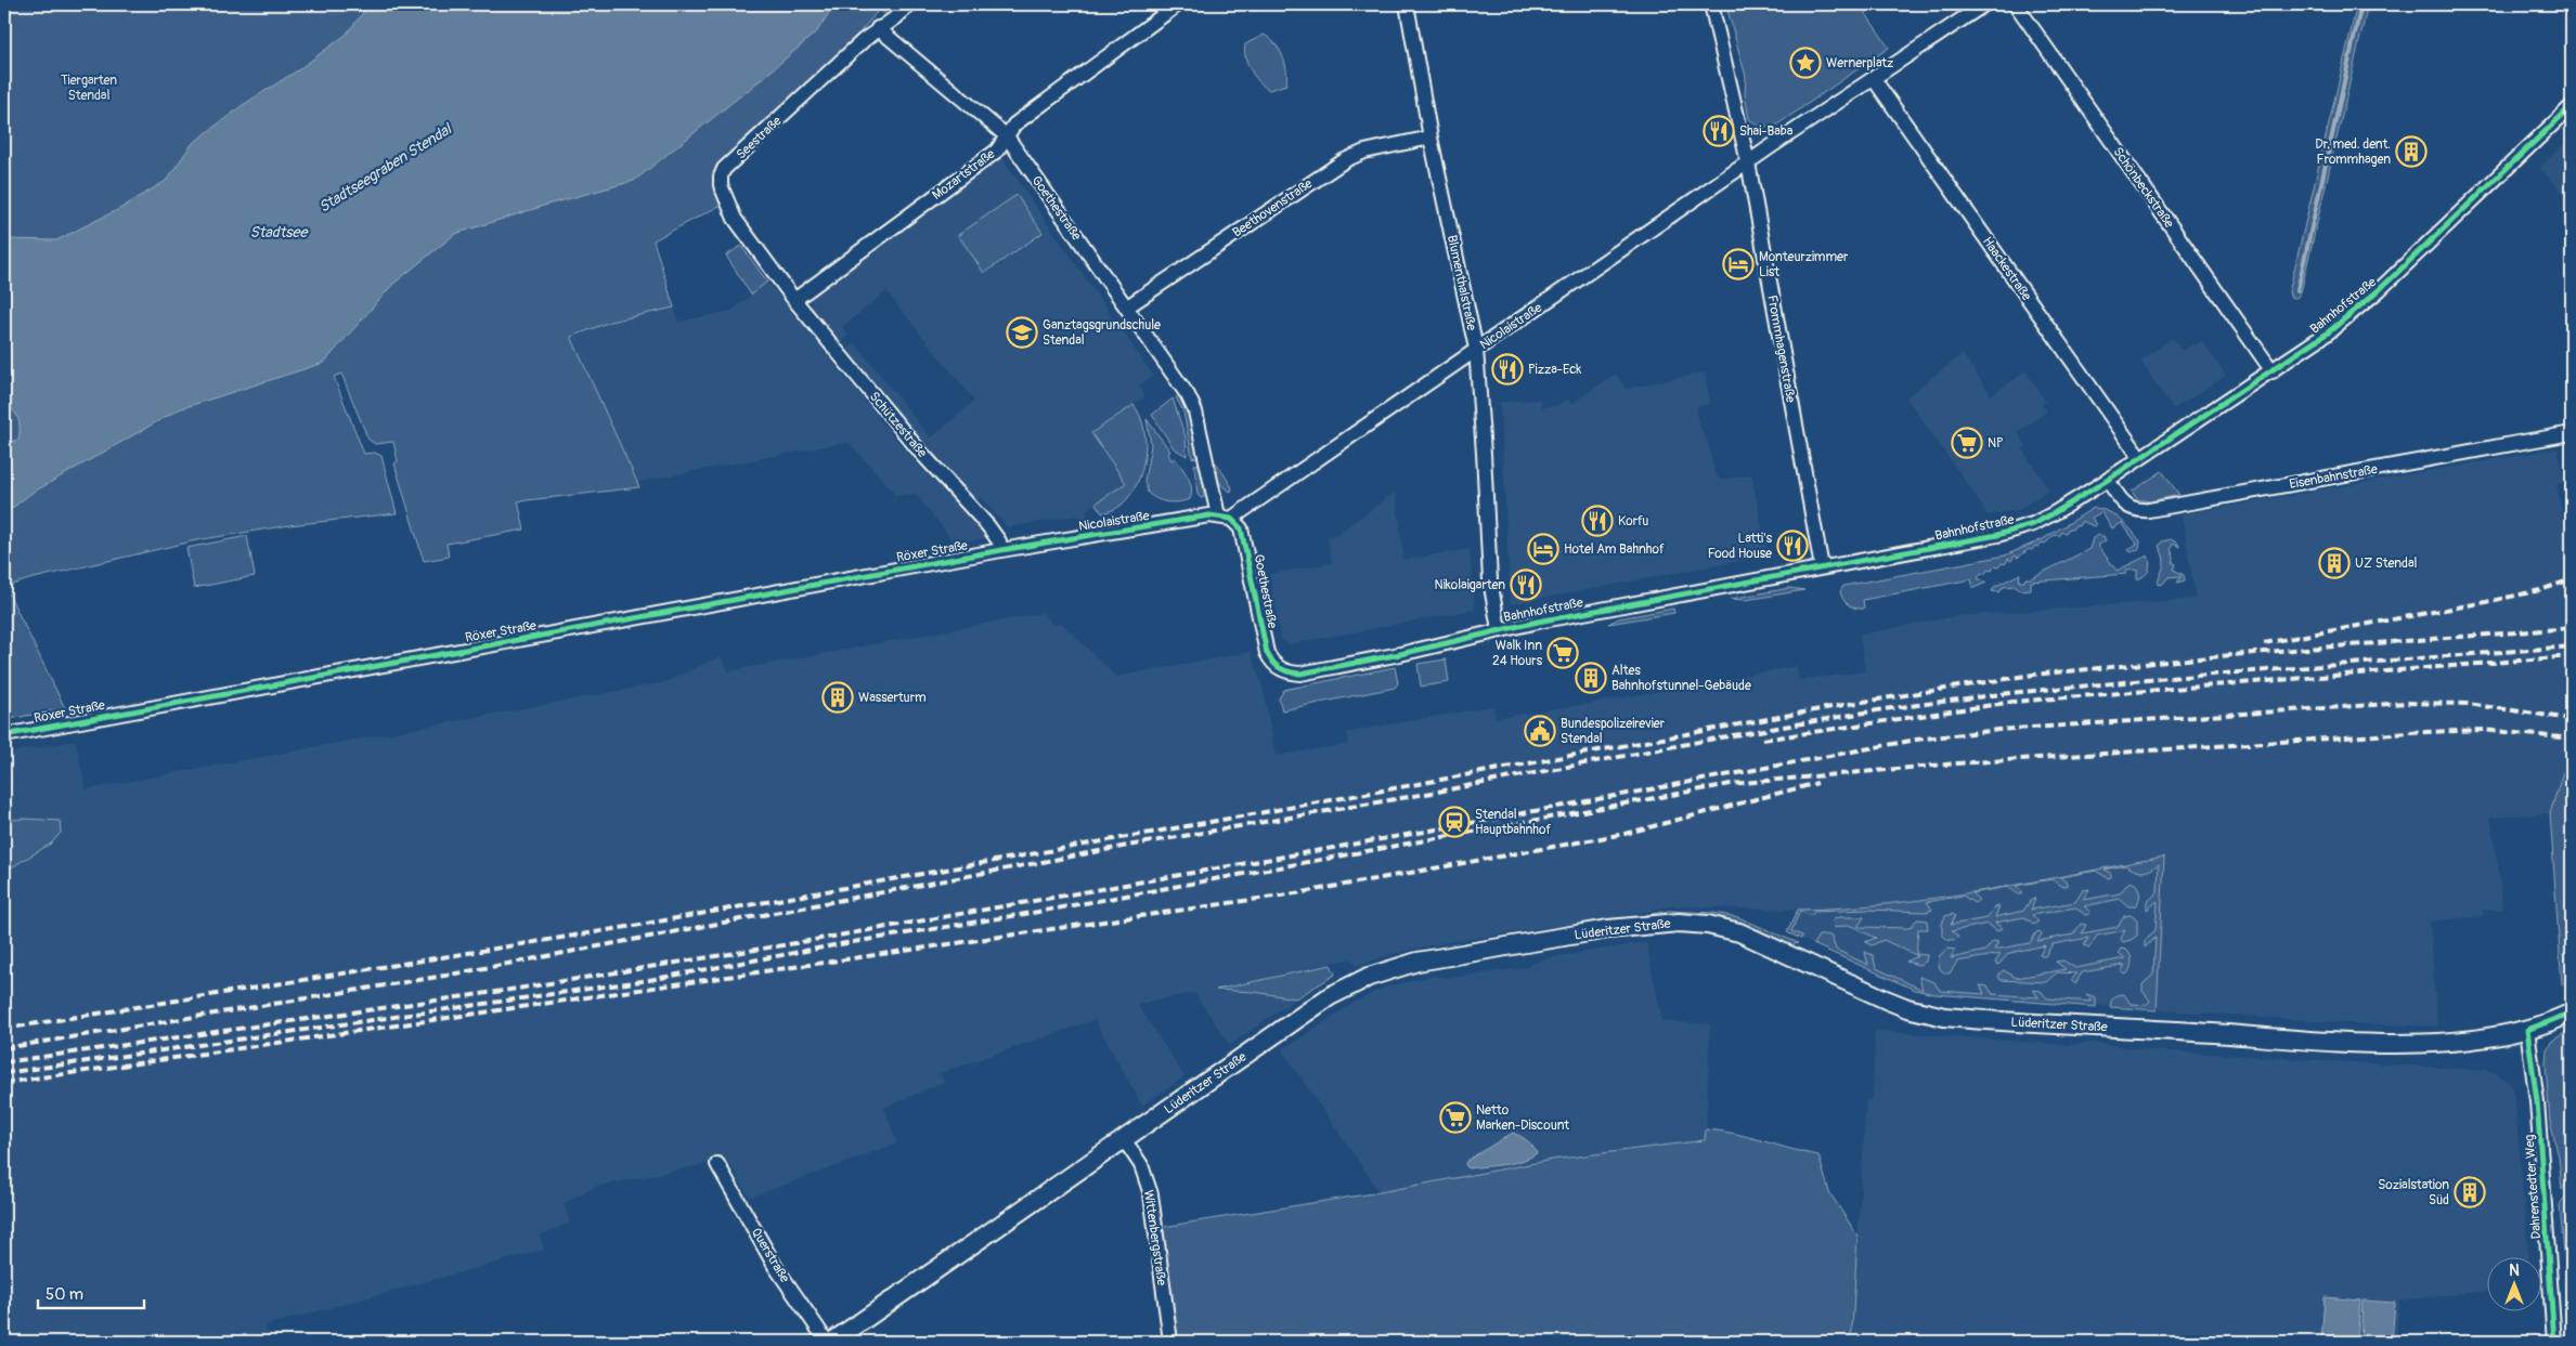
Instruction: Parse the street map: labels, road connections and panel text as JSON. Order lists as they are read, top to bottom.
{
  "streets": {
    "main road": ["Lüderitzer Straße"],
    "street": [
      "Seestraße",
      "Mozartstraße",
      "Schönbeckstraße",
      "Goethestraße",
      "Beethovenstraße",
      "Haackestraße",
      "Blumenthalstraße",
      "Bahnhofstraße",
      "Nicolaistraße",
      "Frommhagenstraße",
      "Schützestraße",
      "Eisenbahnstraße",
      "Röxer Straße",
      "Dahrenstedter Weg",
      "Wittenbergstraße",
      "Querstraße"
    ]
  },
  "crossings": [
    ["Seestraße", "Mozartstraße"],
    ["Seestraße", "Goethestraße"],
    ["Seestraße", "Schützestraße"],
    ["Mozartstraße", "Goethestraße"],
    ["Mozartstraße", "Schützestraße"],
    ["Schönbeckstraße", "Bahnhofstraße"],
    ["Goethestraße", "Beethovenstraße"],
    ["Goethestraße", "Bahnhofstraße"],
    ["Goethestraße", "Nicolaistraße"],
    ["Beethovenstraße", "Blumenthalstraße"],
    ["Haackestraße", "Bahnhofstraße"],
    ["Haackestraße", "Nicolaistraße"],
    ["Blumenthalstraße", "Bahnhofstraße"],
    ["Blumenthalstraße", "Nicolaistraße"],
    ["Bahnhofstraße", "Frommhagenstraße"],
    ["Bahnhofstraße", "Eisenbahnstraße"],
    ["Nicolaistraße", "Frommhagenstraße"],
    ["Nicolaistraße", "Schützestraße"],
    ["Nicolaistraße", "Röxer Straße"],
    ["Schützestraße", "Röxer Straße"],
    ["Lüderitzer Straße", "Dahrenstedter Weg"],
    ["Lüderitzer Straße", "Wittenbergstraße"]
  ],
  "water": ["Stadtseegraben Stendal", "Stadtsee"],
  "parks": ["Tiergarten Stendal"],
  "places": {
    "place": ["Wernerplatz"],
    "restaurant": [
      "Shai-Baba",
      "Pizza-Eck",
      "Korfu",
      "Latti's Food House",
      "Nikolaigarten"
    ],
    "building": [
      "Dr. med. dent. Frommhagen",
      "UZ Stendal",
      "Altes Bahnhofstunnel-Gebäude",
      "Wasserturm",
      "Sozialstation Süd"
    ],
    "hotel": ["Monteurzimmer List", "Hotel Am Bahnhof"],
    "school or university": ["Ganztagsgrundschule Stendal"],
    "supermarket": ["NP", "Walk Inn 24 Hours", "Netto Marken-Discount"],
    "public building": ["Bundespolizeirevier Stendal"],
    "station": ["Stendal Hauptbahnhof"]
  },
  "scale_bar": "50 m",
  "north": "top"
}
